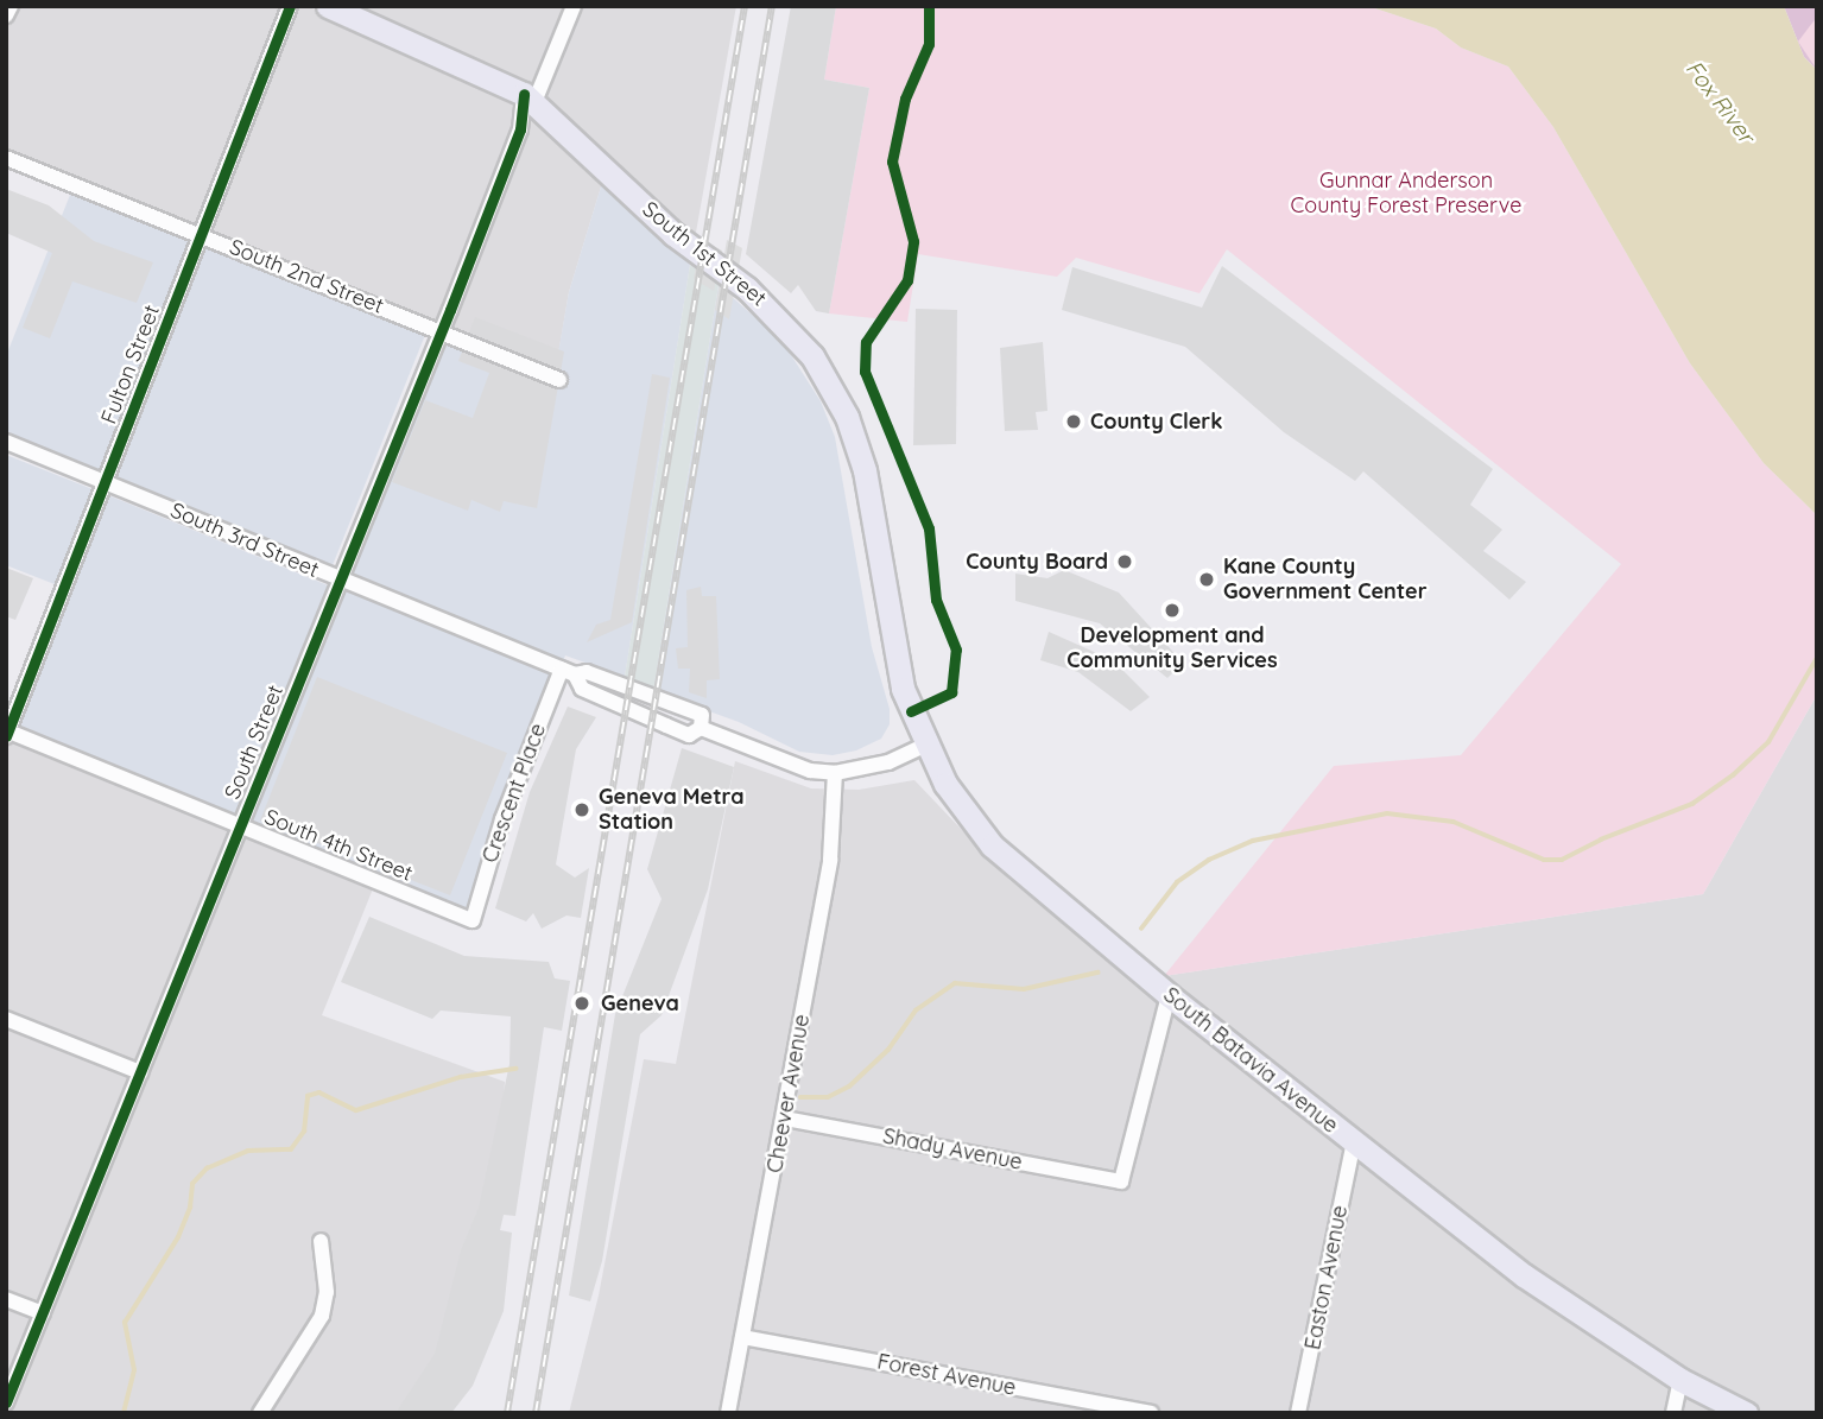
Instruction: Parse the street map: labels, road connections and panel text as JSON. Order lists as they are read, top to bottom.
{
  "streets": {
    "main road": ["South 1st Street", "South Batavia Avenue"],
    "street": [
      "South 2nd Street",
      "Fulton Street",
      "South 3rd Street",
      "South Street",
      "Crescent Place",
      "South 4th Street",
      "Cheever Avenue",
      "Shady Avenue",
      "Easton Avenue",
      "Forest Avenue"
    ]
  },
  "crossings": [
    ["South 1st Street", "South Street"],
    ["South 1st Street", "South Batavia Avenue"],
    ["South 2nd Street", "Fulton Street"],
    ["South 2nd Street", "South Street"],
    ["Fulton Street", "South 3rd Street"],
    ["Fulton Street", "South 4th Street"],
    ["South 3rd Street", "South Street"],
    ["South 3rd Street", "Crescent Place"],
    ["South 3rd Street", "South Batavia Avenue"],
    ["South 3rd Street", "Cheever Avenue"],
    ["South Street", "South 4th Street"],
    ["Crescent Place", "South 4th Street"],
    ["South Batavia Avenue", "Shady Avenue"],
    ["South Batavia Avenue", "Easton Avenue"],
    ["Cheever Avenue", "Shady Avenue"],
    ["Cheever Avenue", "Forest Avenue"]
  ],
  "water": ["Fox River"],
  "parks": ["Gunnar Anderson County Forest Preserve"],
  "places": [
    "County Clerk",
    "County Board",
    "Kane County Government Center",
    "Development and Community Services",
    "Geneva Metra Station",
    "Geneva"
  ]
}
